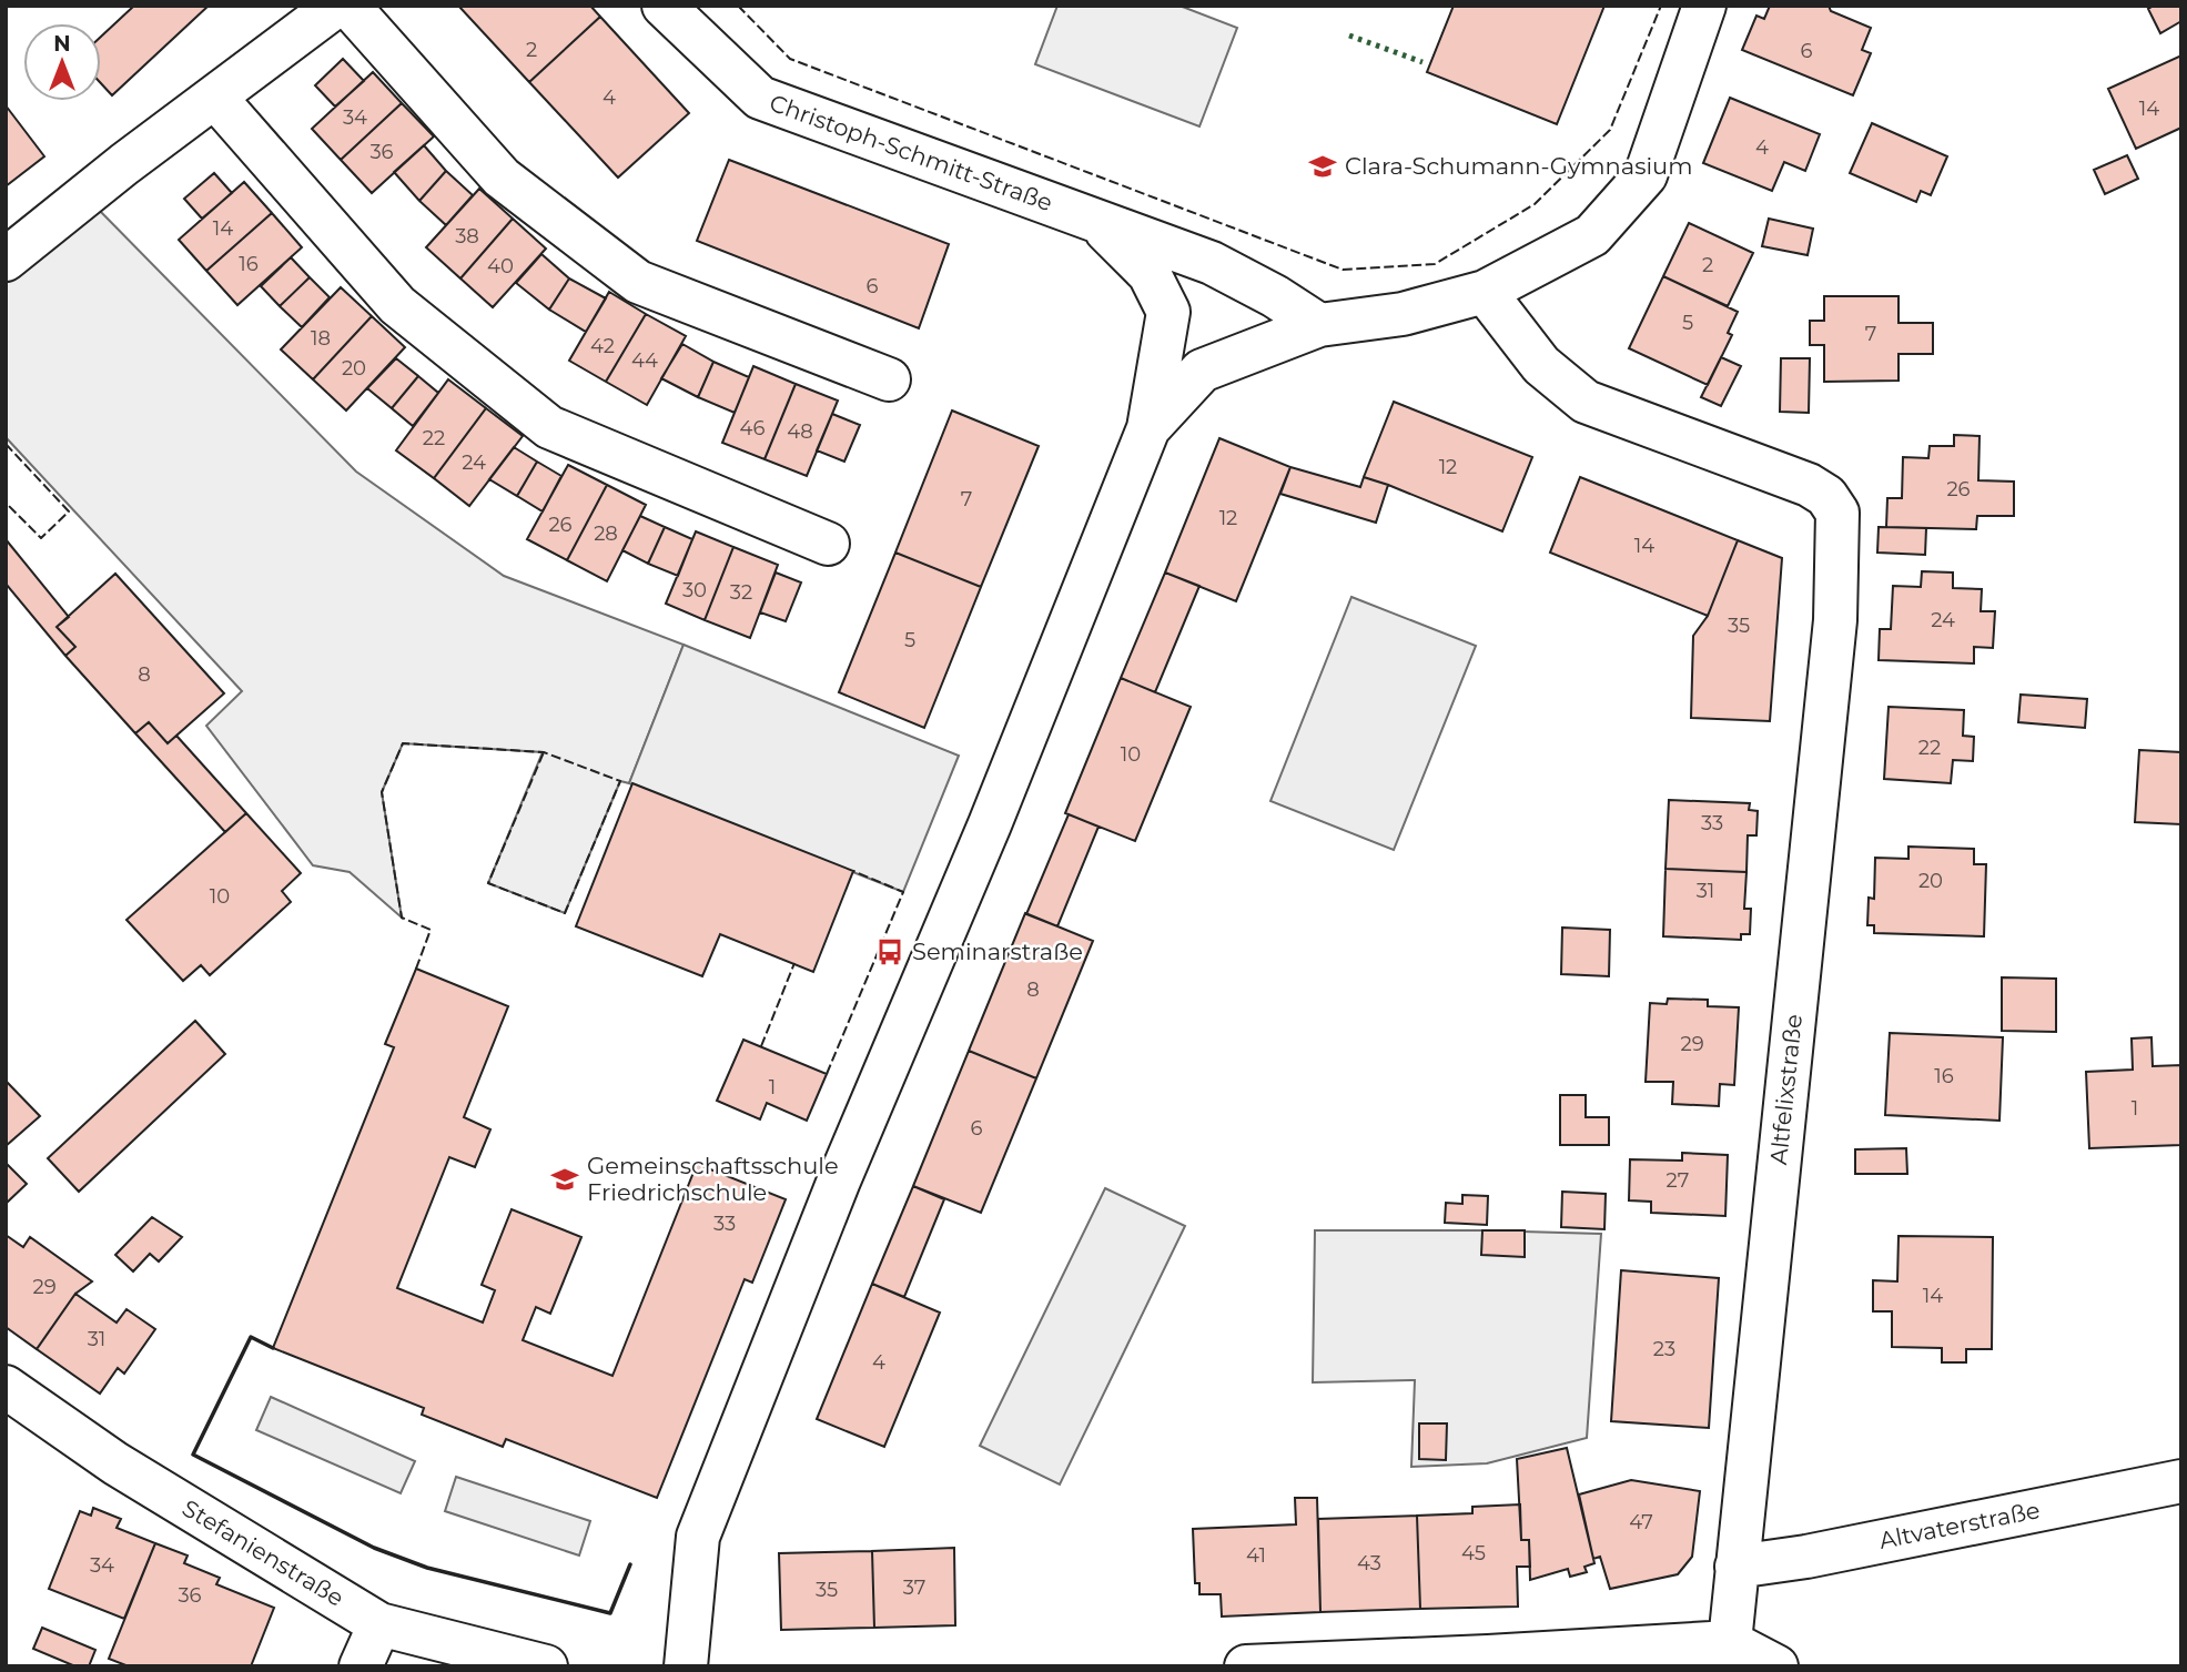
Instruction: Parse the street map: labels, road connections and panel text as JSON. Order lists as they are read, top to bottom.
{
  "streets": {
    "street": [
      "Christoph-Schmitt-Straße",
      "Altfelixstraße",
      "Altvaterstraße",
      "Stefanienstraße"
    ]
  },
  "crossings": [
    ["Altfelixstraße", "Altvaterstraße"]
  ],
  "places": {
    "school or university": ["Clara-Schumann-Gymnasium", "Gemeinschaftsschule Friedrichschule"],
    "bus stop": ["Seminarstraße"]
  },
  "house_numbers": [
    "2",
    "6",
    "4",
    "14",
    "34",
    "4",
    "36",
    "14",
    "38",
    "16",
    "2",
    "40",
    "6",
    "5",
    "7",
    "18",
    "42",
    "44",
    "20",
    "46",
    "48",
    "22",
    "24",
    "12",
    "26",
    "7",
    "12",
    "26",
    "28",
    "14",
    "30",
    "32",
    "24",
    "35",
    "5",
    "8",
    "22",
    "10",
    "33",
    "20",
    "31",
    "10",
    "8",
    "29",
    "16",
    "1",
    "1",
    "6",
    "27",
    "33",
    "29",
    "14",
    "31",
    "23",
    "4",
    "47",
    "45",
    "41",
    "43",
    "34",
    "37",
    "35",
    "36"
  ],
  "north": "top"
}
